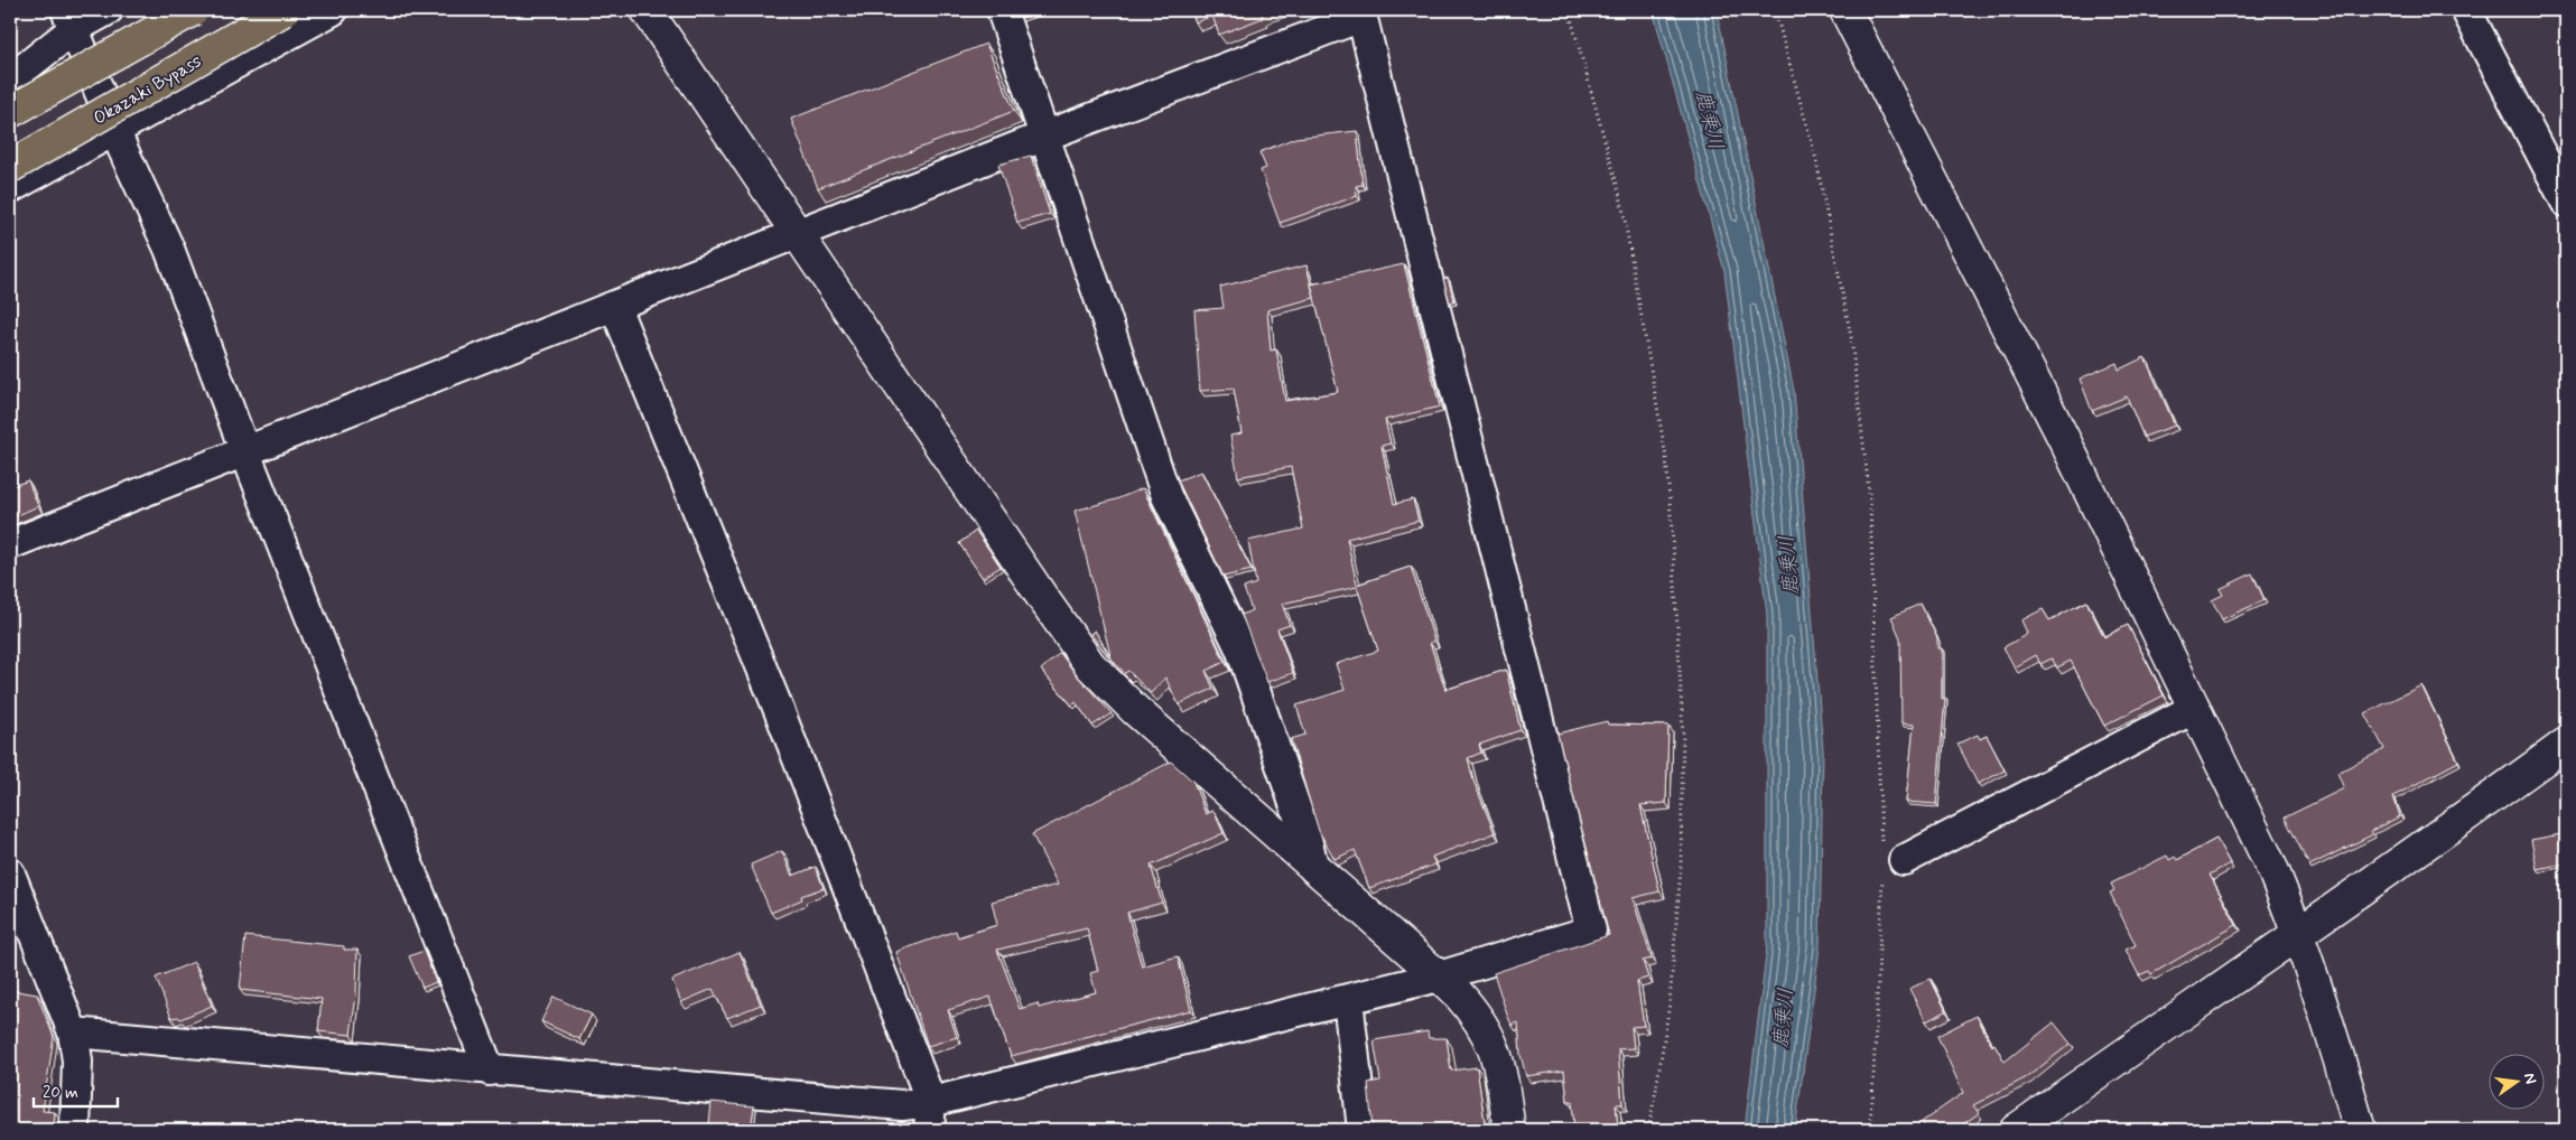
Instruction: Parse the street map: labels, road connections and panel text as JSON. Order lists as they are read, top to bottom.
{
  "streets": {
    "highway": ["Okazaki Bypass"]
  },
  "water": ["鹿乗川"],
  "scale_bar": "20 m",
  "north": "right"
}
